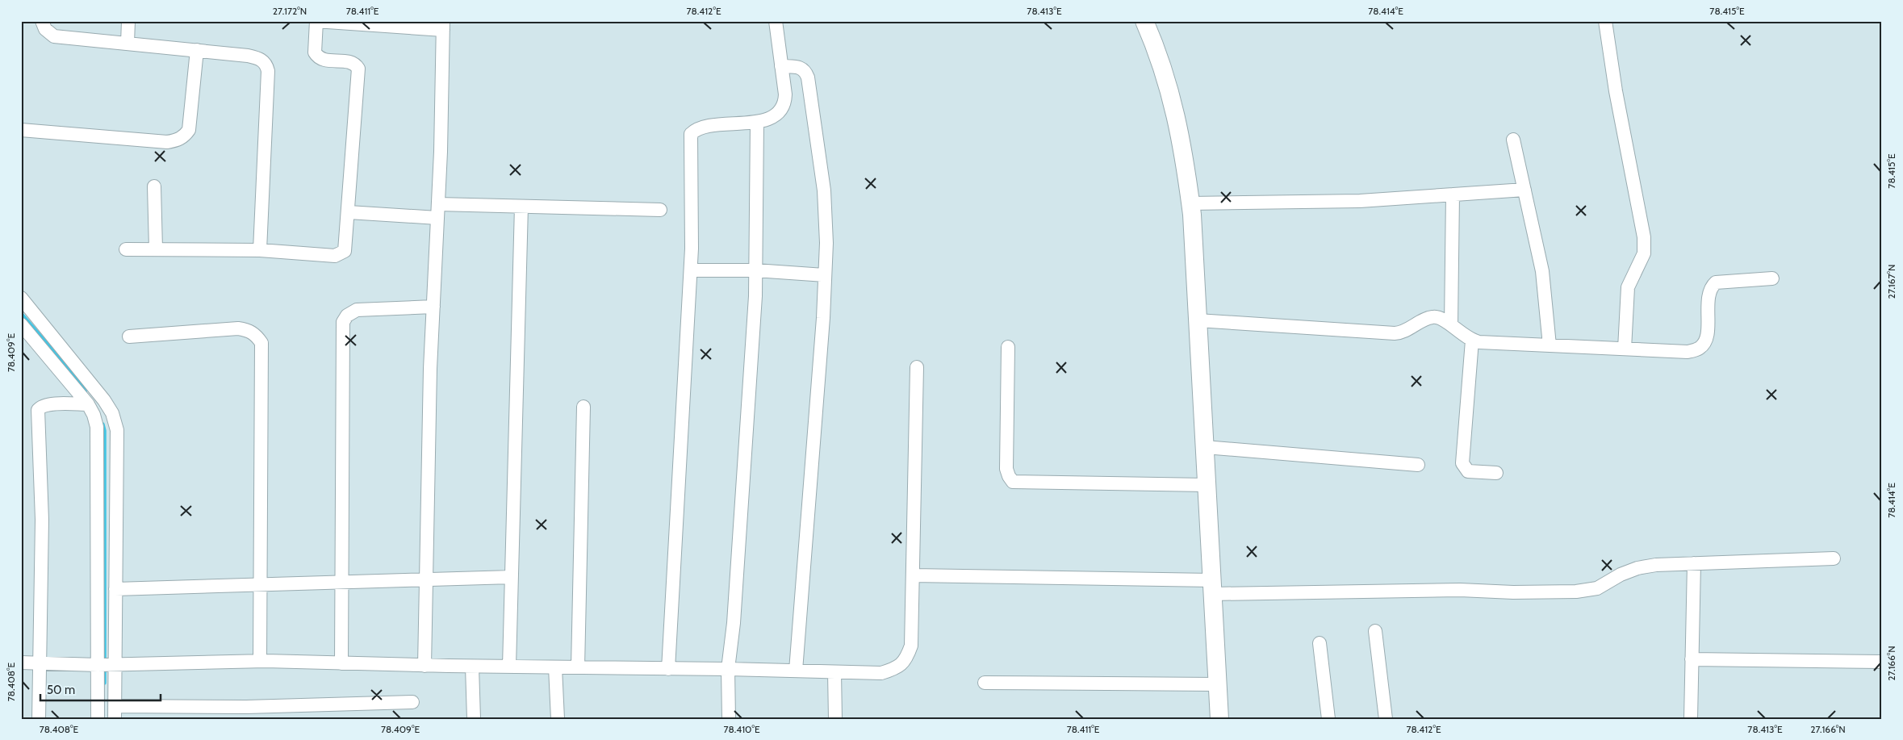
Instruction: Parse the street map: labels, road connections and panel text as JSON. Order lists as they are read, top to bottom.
{
  "scale_bar": "50 m",
  "coordinates": [
    "27.172°N",
    "78.411°E",
    "78.412°E",
    "78.413°E",
    "78.414°E",
    "78.415°E",
    "27.167°N",
    "78.409°E",
    "27.166°N",
    "78.408°E",
    "78.410°E"
  ]
}
